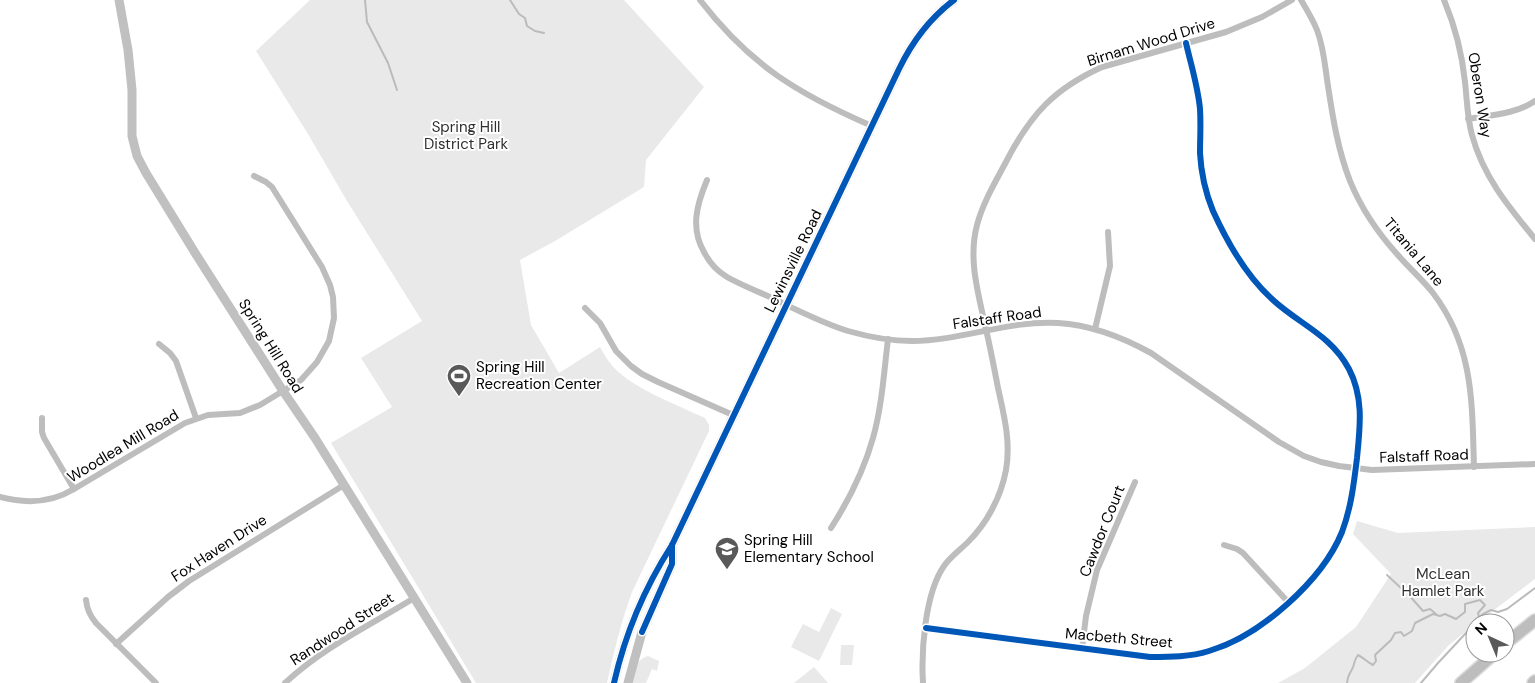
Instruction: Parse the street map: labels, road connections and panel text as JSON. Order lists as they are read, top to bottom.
{
  "streets": {
    "main road": ["Lewinsville Road", "Spring Hill Road"],
    "street": [
      "Birnam Wood Drive",
      "Oberon Way",
      "Titania Lane",
      "Falstaff Road",
      "Woodlea Mill Road",
      "Cawdor Court",
      "Fox Haven Drive",
      "Randwood Street",
      "Macbeth Street"
    ]
  },
  "crossings": [
    ["Birnam Wood Drive", "Falstaff Road"],
    ["Birnam Wood Drive", "Macbeth Street"],
    ["Titania Lane", "Falstaff Road"],
    ["Lewinsville Road", "Falstaff Road"],
    ["Falstaff Road", "Macbeth Street"],
    ["Spring Hill Road", "Woodlea Mill Road"],
    ["Spring Hill Road", "Fox Haven Drive"],
    ["Spring Hill Road", "Randwood Street"],
    ["Cawdor Court", "Macbeth Street"]
  ],
  "parks": ["Spring Hill District Park", "McLean Hamlet Park"],
  "places": {
    "sports": ["Spring Hill Recreation Center"],
    "school or university": ["Spring Hill Elementary School"]
  },
  "north": "top left"
}
